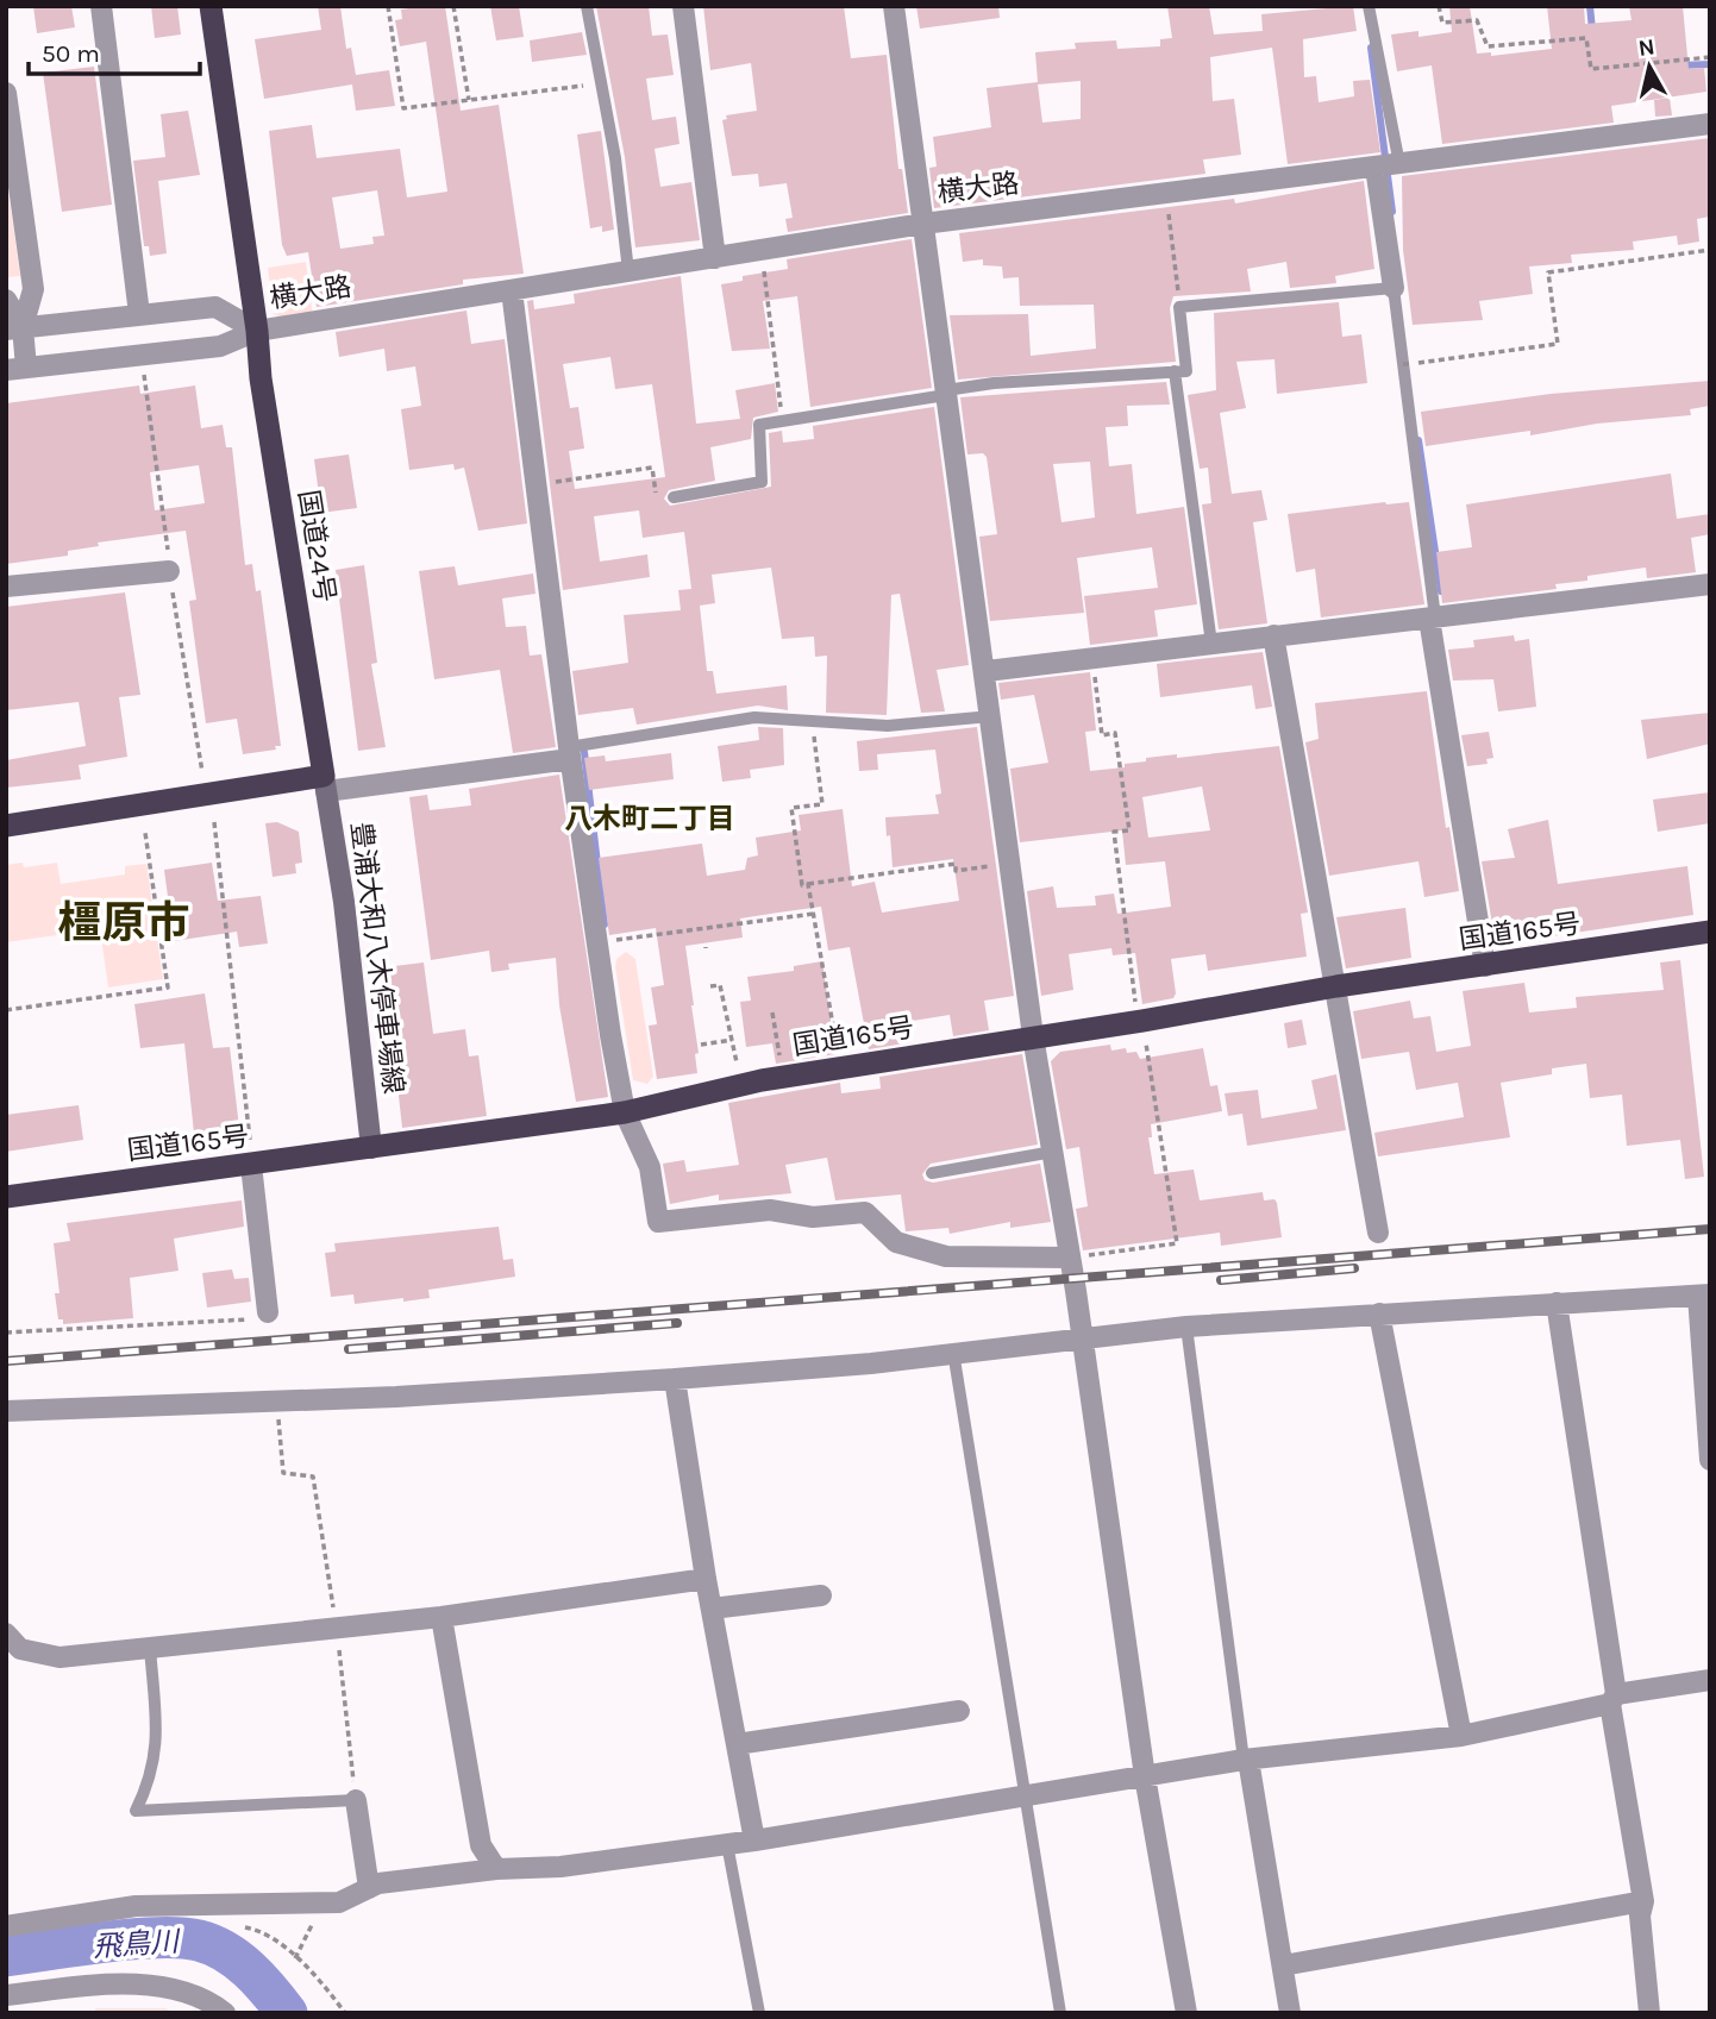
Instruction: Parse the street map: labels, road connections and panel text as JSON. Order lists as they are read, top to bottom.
{
  "streets": {
    "highway": ["国道24号", "国道165号"],
    "main road": ["豊浦大和八木停車場線"],
    "street": ["横大路"]
  },
  "crossings": [
    ["横大路", "国道24号"],
    ["国道24号", "豊浦大和八木停車場線"],
    ["国道165号", "豊浦大和八木停車場線"]
  ],
  "districts": ["八木町二丁目", "橿原市"],
  "water": ["飛鳥川"],
  "scale_bar": "50 m",
  "north": "top"
}
